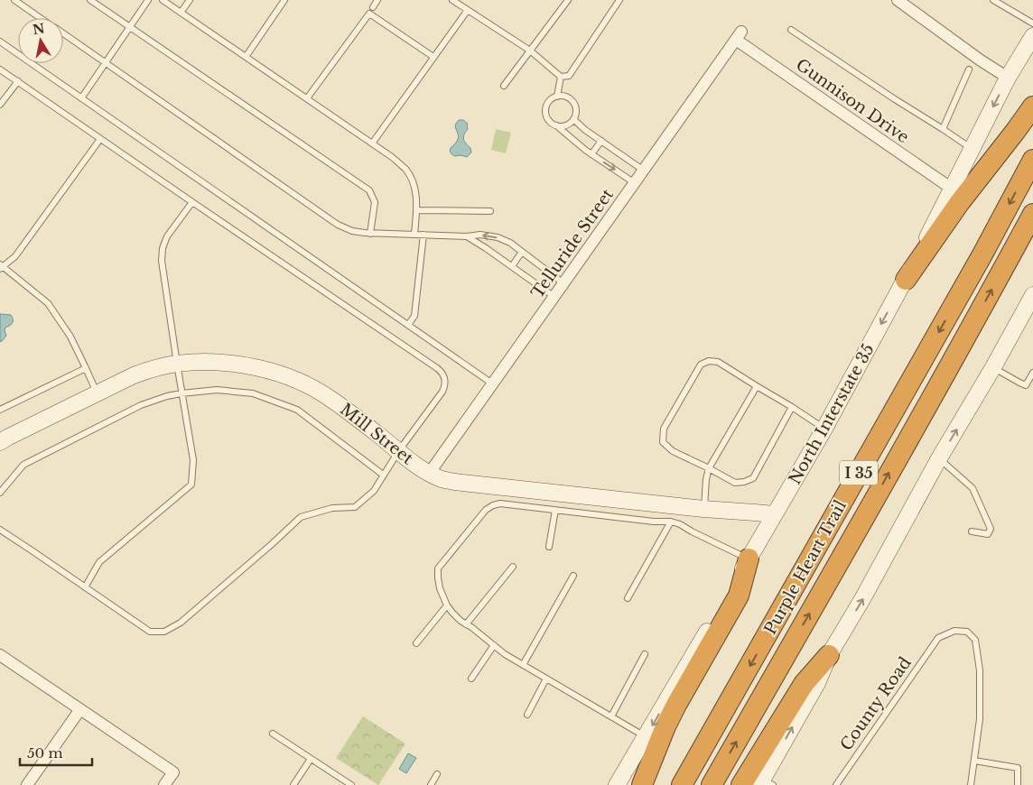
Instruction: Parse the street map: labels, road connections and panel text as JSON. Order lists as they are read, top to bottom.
{
  "streets": {
    "highway": ["I 35", "Purple Heart Trail"],
    "main road": ["North Interstate 35", "Mill Street"],
    "street": ["Gunnison Drive", "Telluride Street"],
    "lane": ["County Road"]
  },
  "crossings": [
    ["Gunnison Drive", "Telluride Street"],
    ["Gunnison Drive", "North Interstate 35"],
    ["Telluride Street", "Mill Street"],
    ["North Interstate 35", "Mill Street"]
  ],
  "scale_bar": "50 m",
  "north": "top"
}
